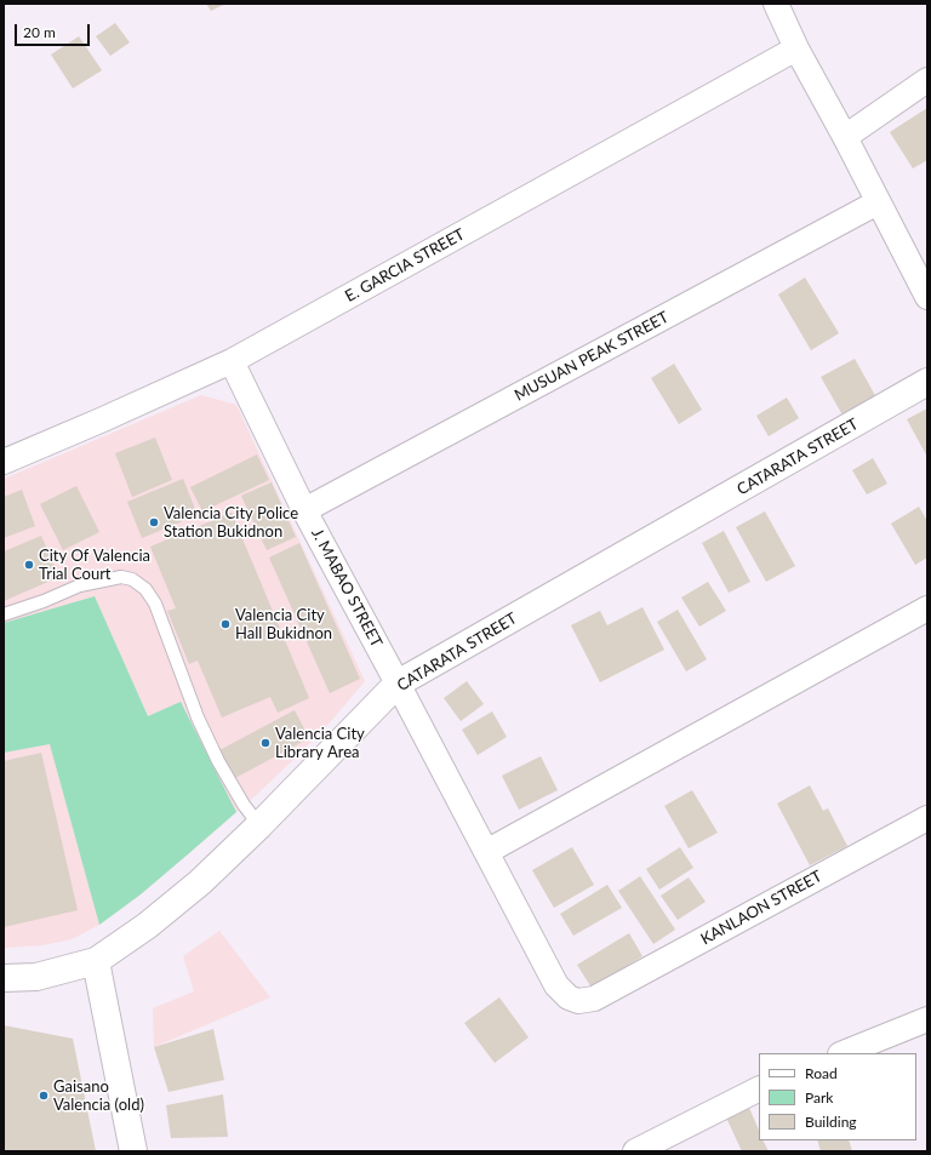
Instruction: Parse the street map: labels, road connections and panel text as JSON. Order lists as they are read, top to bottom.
{
  "streets": {
    "street": [
      "E. GARCIA STREET",
      "MUSUAN PEAK STREET",
      "CATARATA STREET",
      "J. MABAO STREET",
      "KANLAON STREET"
    ]
  },
  "crossings": [
    ["E. GARCIA STREET", "J. MABAO STREET"],
    ["MUSUAN PEAK STREET", "J. MABAO STREET"],
    ["CATARATA STREET", "J. MABAO STREET"],
    ["J. MABAO STREET", "KANLAON STREET"]
  ],
  "places": [
    "Valencia City Police Station Bukidnon",
    "City Of Valencia Trial Court",
    "Valencia City Hall Bukidnon",
    "Valencia City Library Area",
    "Gaisano Valencia (old)"
  ],
  "legend": ["Road", "Park", "Building"],
  "scale_bar": "20 m"
}
